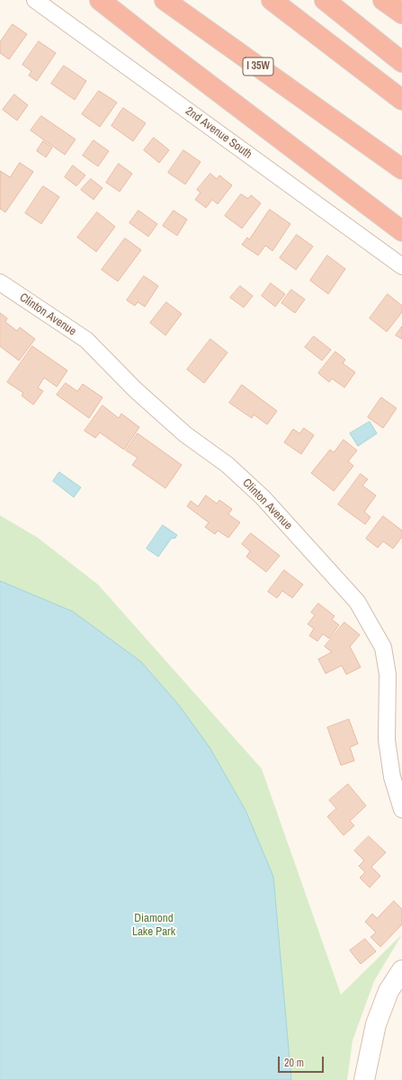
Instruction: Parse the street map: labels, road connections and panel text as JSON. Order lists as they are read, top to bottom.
{
  "streets": {
    "highway": ["I 35W"],
    "street": ["2nd Avenue South", "Clinton Avenue"]
  },
  "parks": ["Diamond Lake Park"],
  "scale_bar": "20 m"
}
